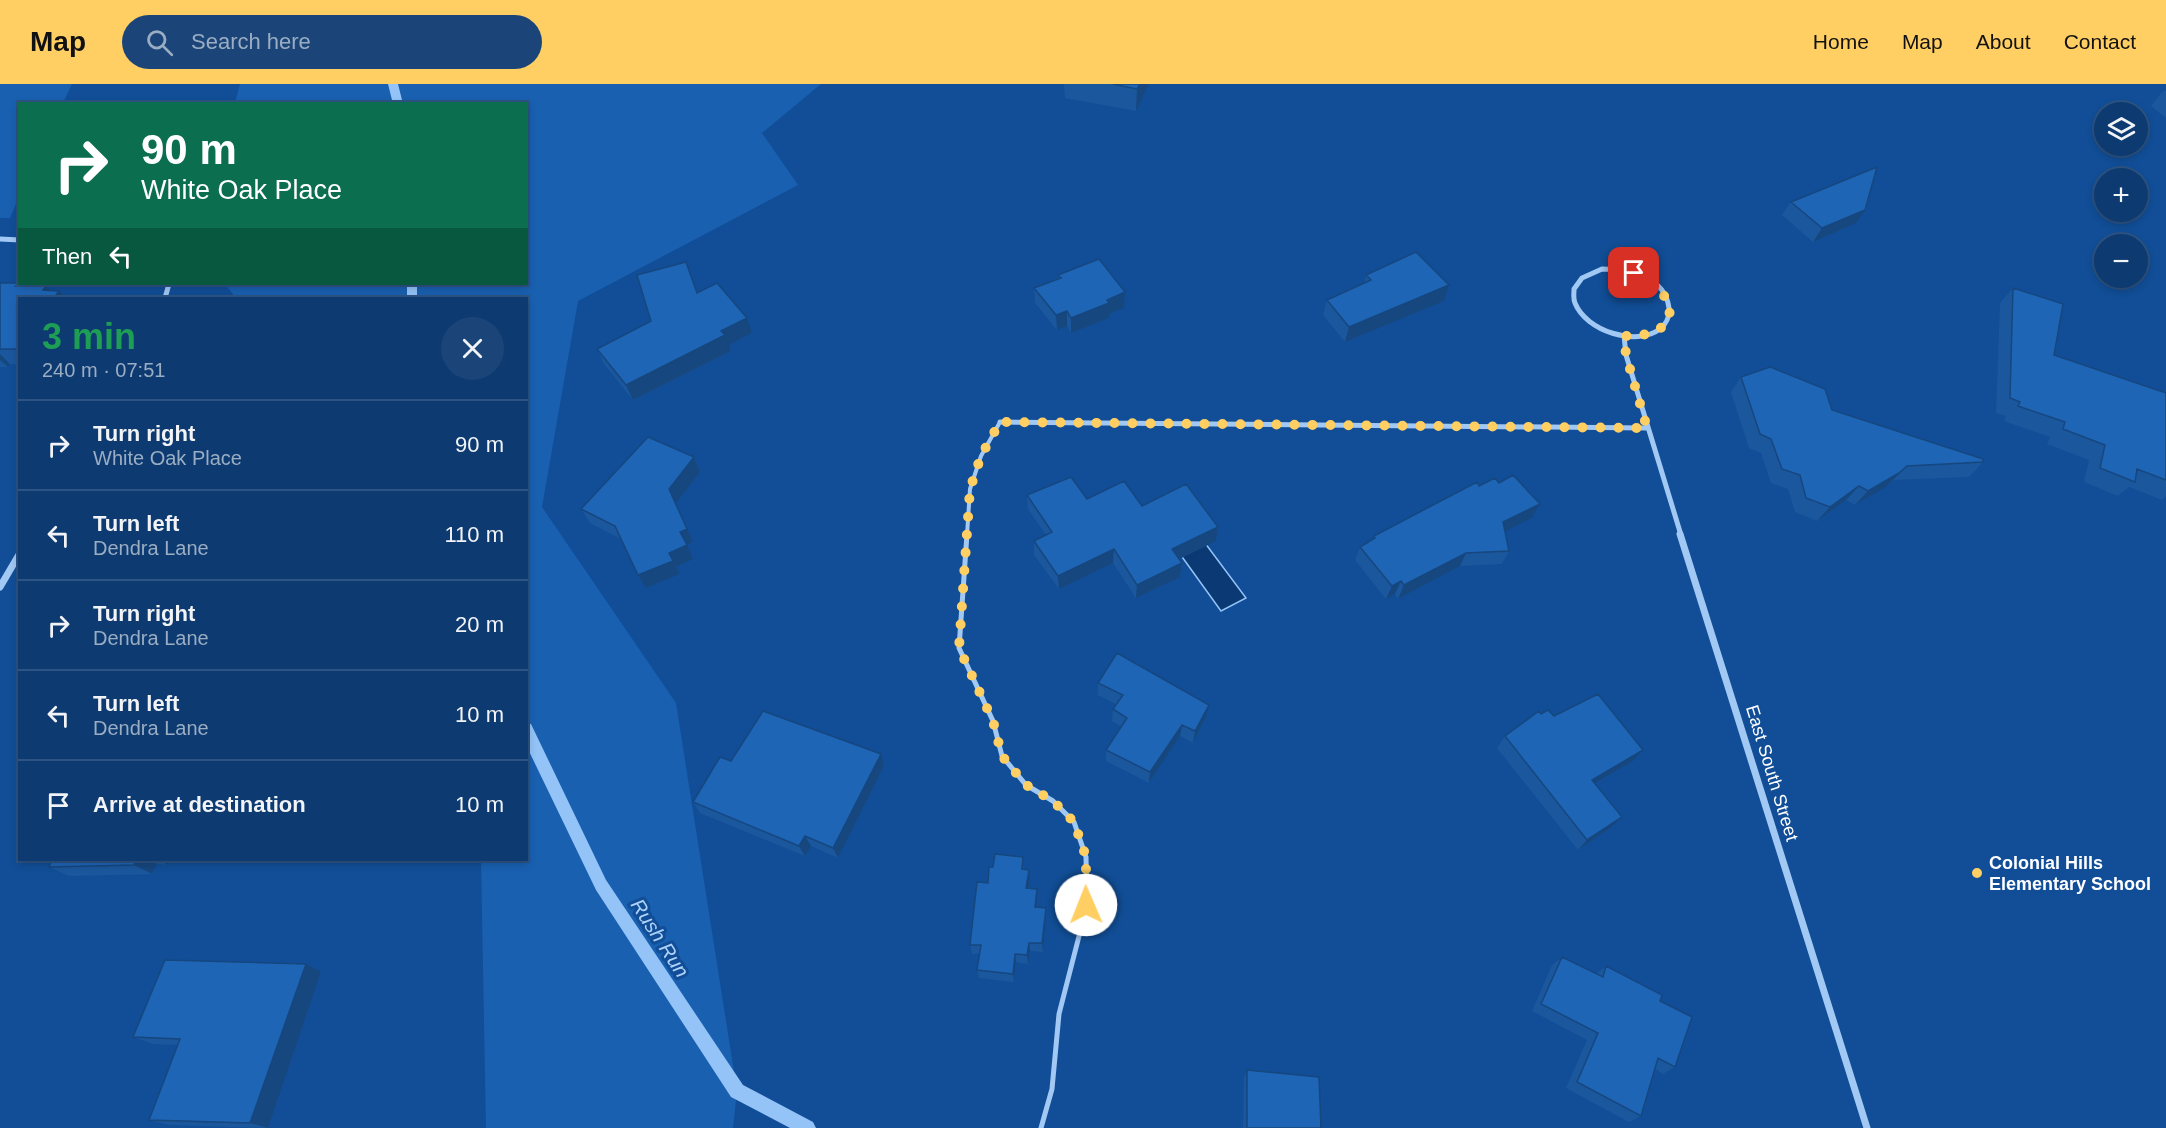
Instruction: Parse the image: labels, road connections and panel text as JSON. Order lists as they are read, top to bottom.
{
  "streets": {
    "street": ["East South Street"]
  },
  "water": ["Rush Run"],
  "places": ["Colonial Hills Elementary School"],
  "page": {
    "header": "Map",
    "search": "Search here",
    "nav": [
      "Home",
      "Map",
      "About",
      "Contact"
    ],
    "map_buttons": ["+", "−"],
    "turn": ["90 m", "White Oak Place"],
    "then": "Then",
    "heading": ["3 min", "240 m · 07:51"],
    "list": [
      {
        "name": "Turn right",
        "note": "White Oak Place",
        "value": "90 m"
      },
      {
        "name": "Turn left",
        "note": "Dendra Lane",
        "value": "110 m"
      },
      {
        "name": "Turn right",
        "note": "Dendra Lane",
        "value": "20 m"
      },
      {
        "name": "Turn left",
        "note": "Dendra Lane",
        "value": "10 m"
      },
      {
        "name": "Arrive at destination",
        "value": "10 m"
      }
    ]
  }
}
